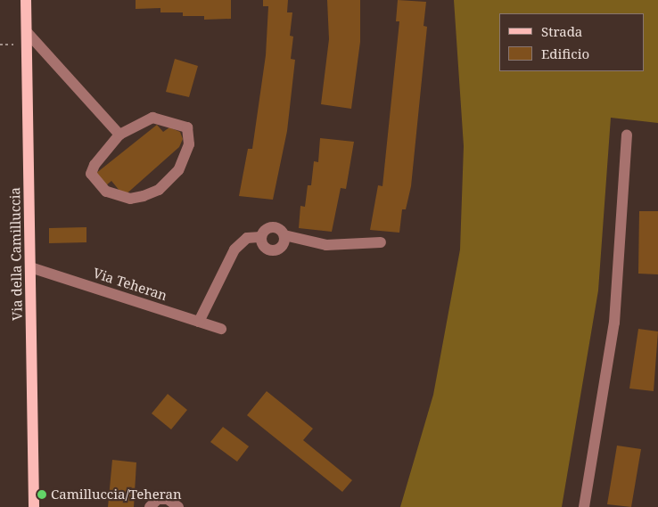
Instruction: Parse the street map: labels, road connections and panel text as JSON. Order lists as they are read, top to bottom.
{
  "streets": {
    "main road": ["Via della Camilluccia"],
    "street": ["Via Teheran"]
  },
  "crossings": [
    ["Via della Camilluccia", "Via Teheran"]
  ],
  "places": ["Camilluccia/Teheran"],
  "legend": ["Strada", "Edificio"]
}
